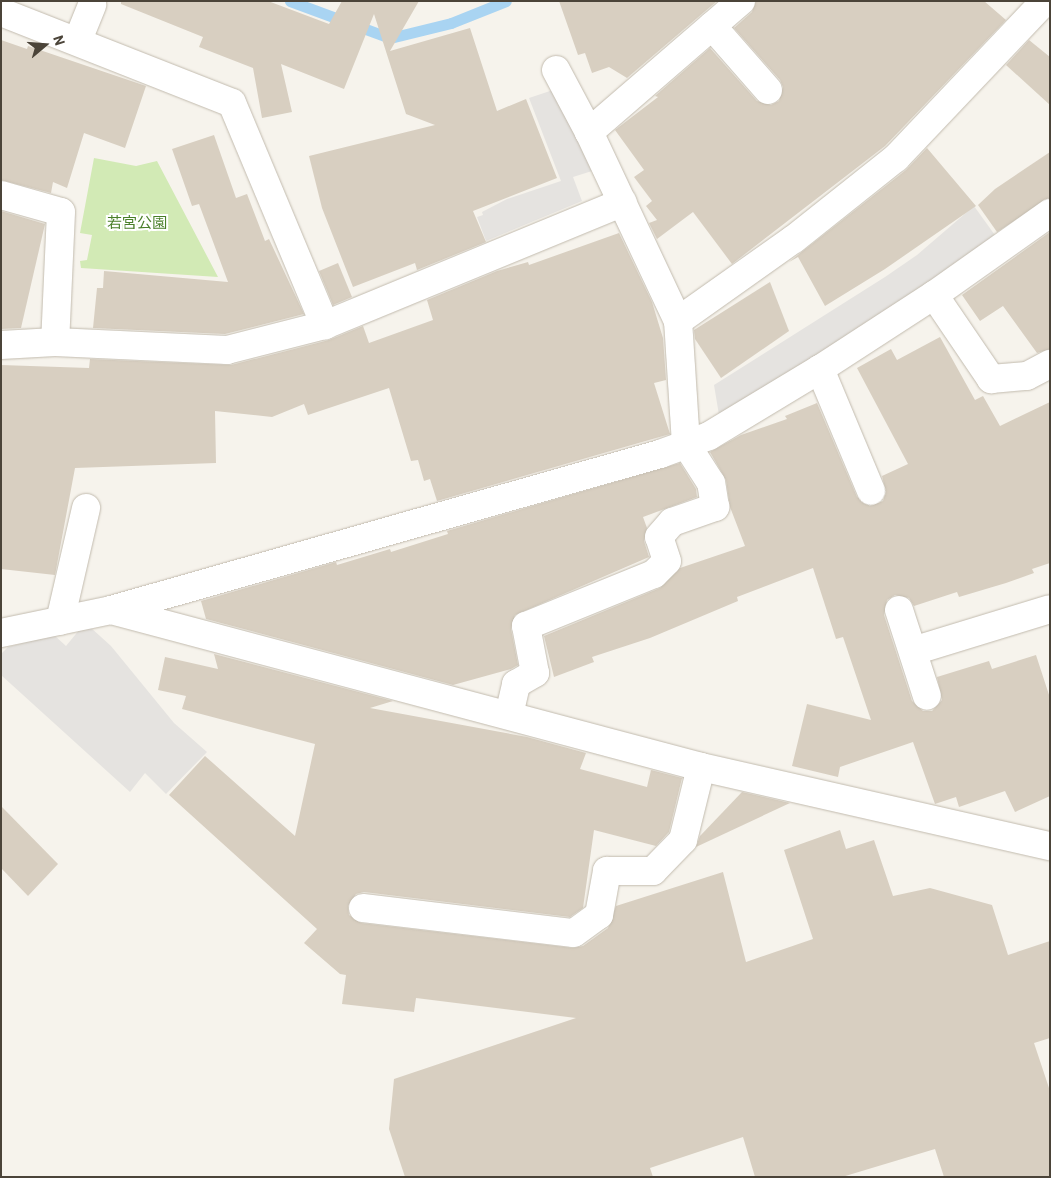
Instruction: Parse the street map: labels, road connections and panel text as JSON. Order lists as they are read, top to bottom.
{
  "parks": ["若宮公園"],
  "north": "right"
}
